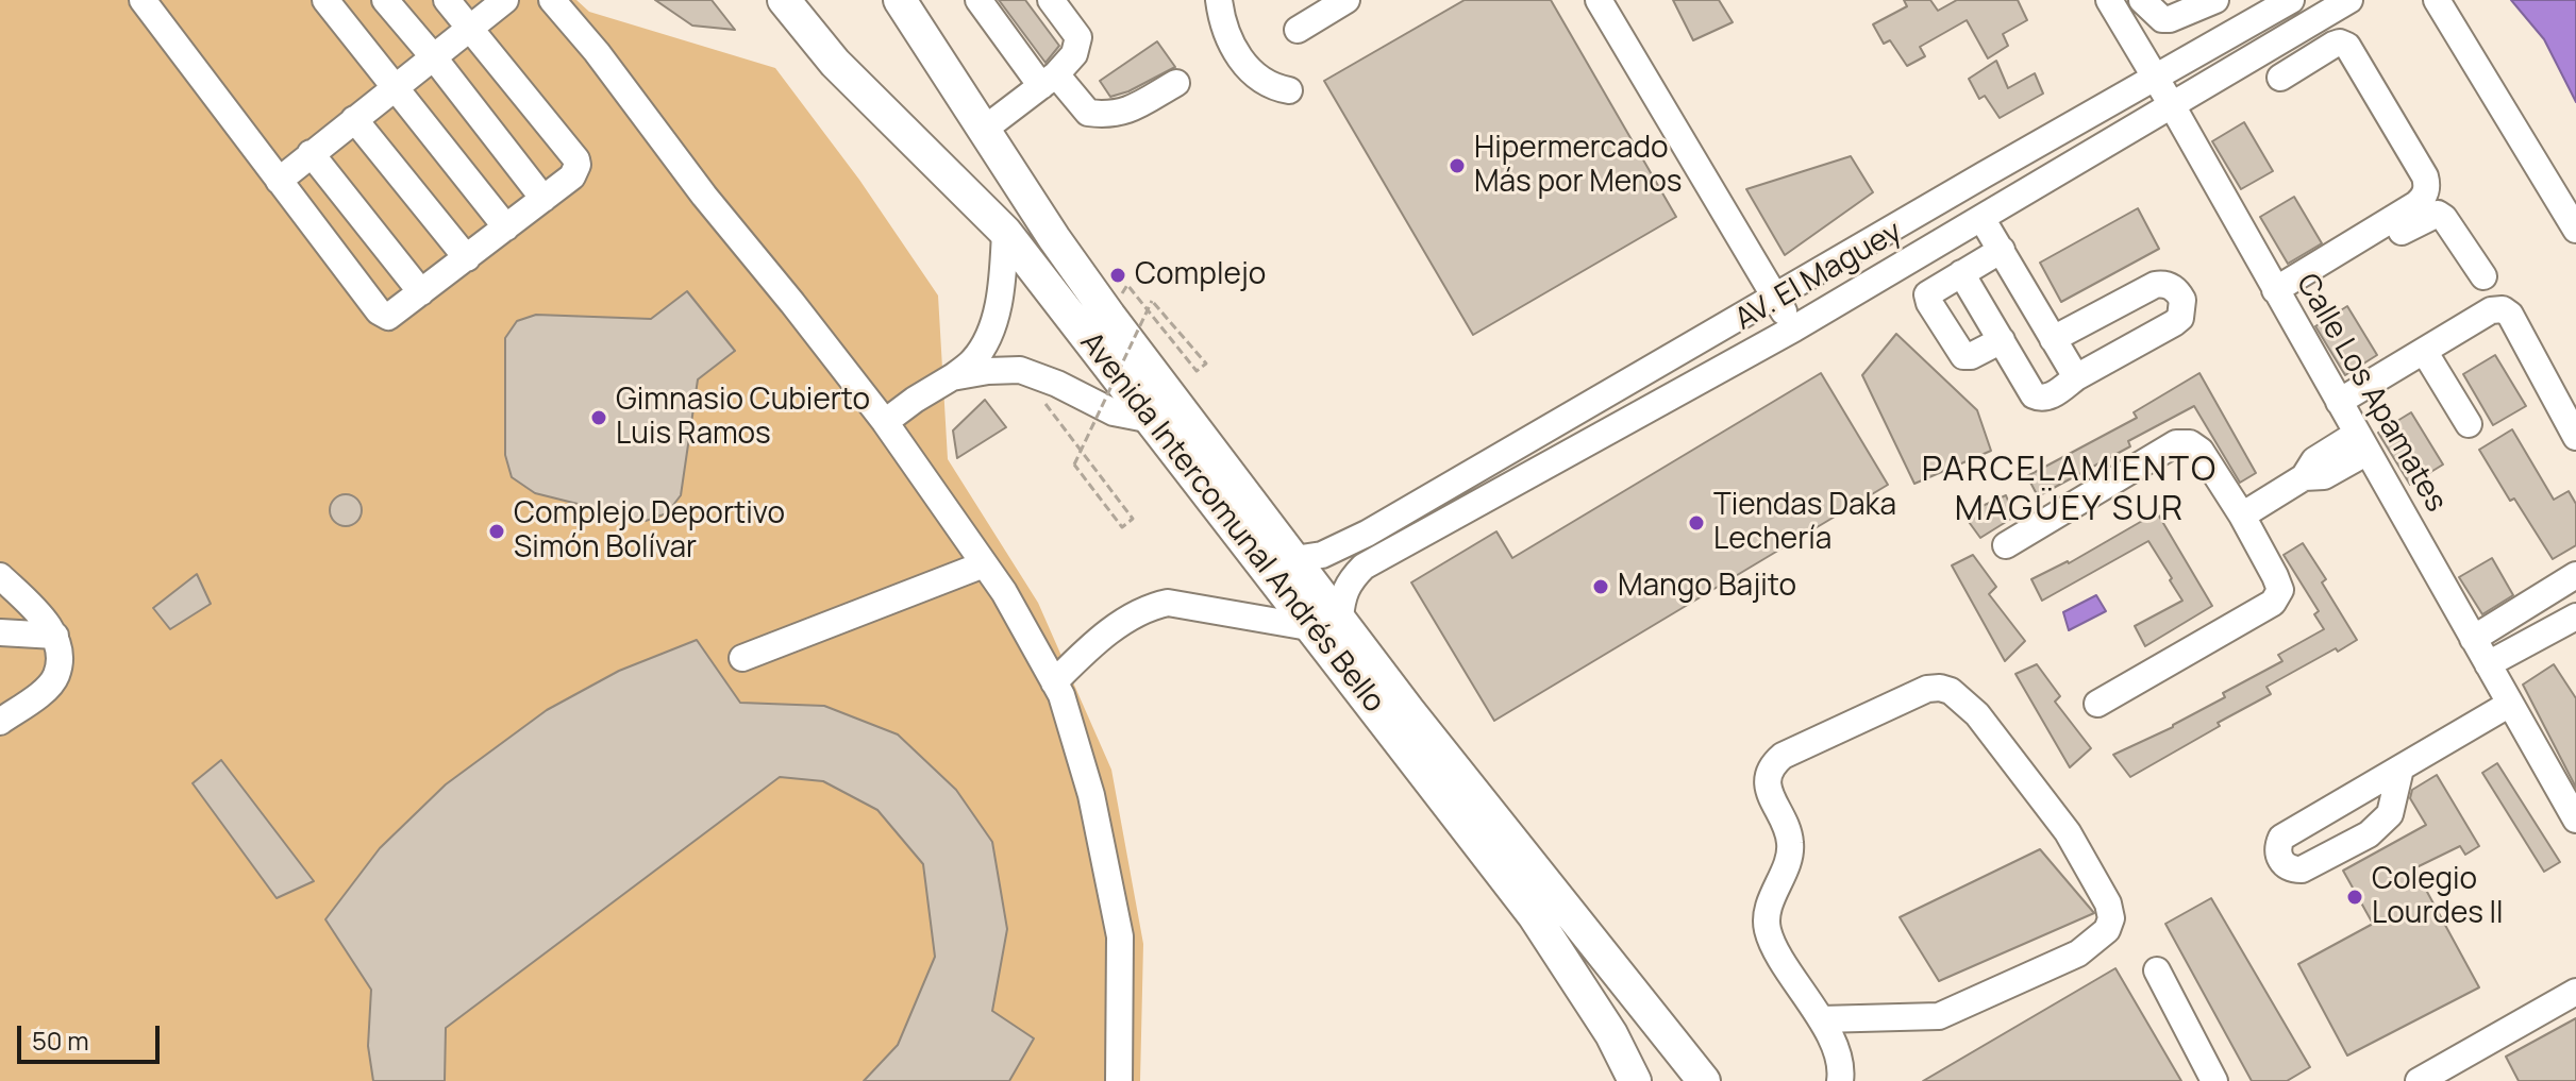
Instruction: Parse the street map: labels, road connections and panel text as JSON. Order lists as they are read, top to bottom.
{
  "streets": {
    "main road": ["Avenida Intercomunal Andrés Bello"],
    "street": ["AV. El Maguey", "Calle Los Apamates"]
  },
  "crossings": [
    ["AV. El Maguey", "Calle Los Apamates"],
    ["AV. El Maguey", "Avenida Intercomunal Andrés Bello"]
  ],
  "districts": ["PARCELAMIENTO MAGÜEY SUR"],
  "places": [
    "Hipermercado Más por Menos",
    "Complejo",
    "Gimnasio Cubierto Luis Ramos",
    "Tiendas Daka Lechería",
    "Complejo Deportivo Simón Bolívar",
    "Mango Bajito",
    "Colegio Lourdes II"
  ],
  "scale_bar": "50 m"
}
